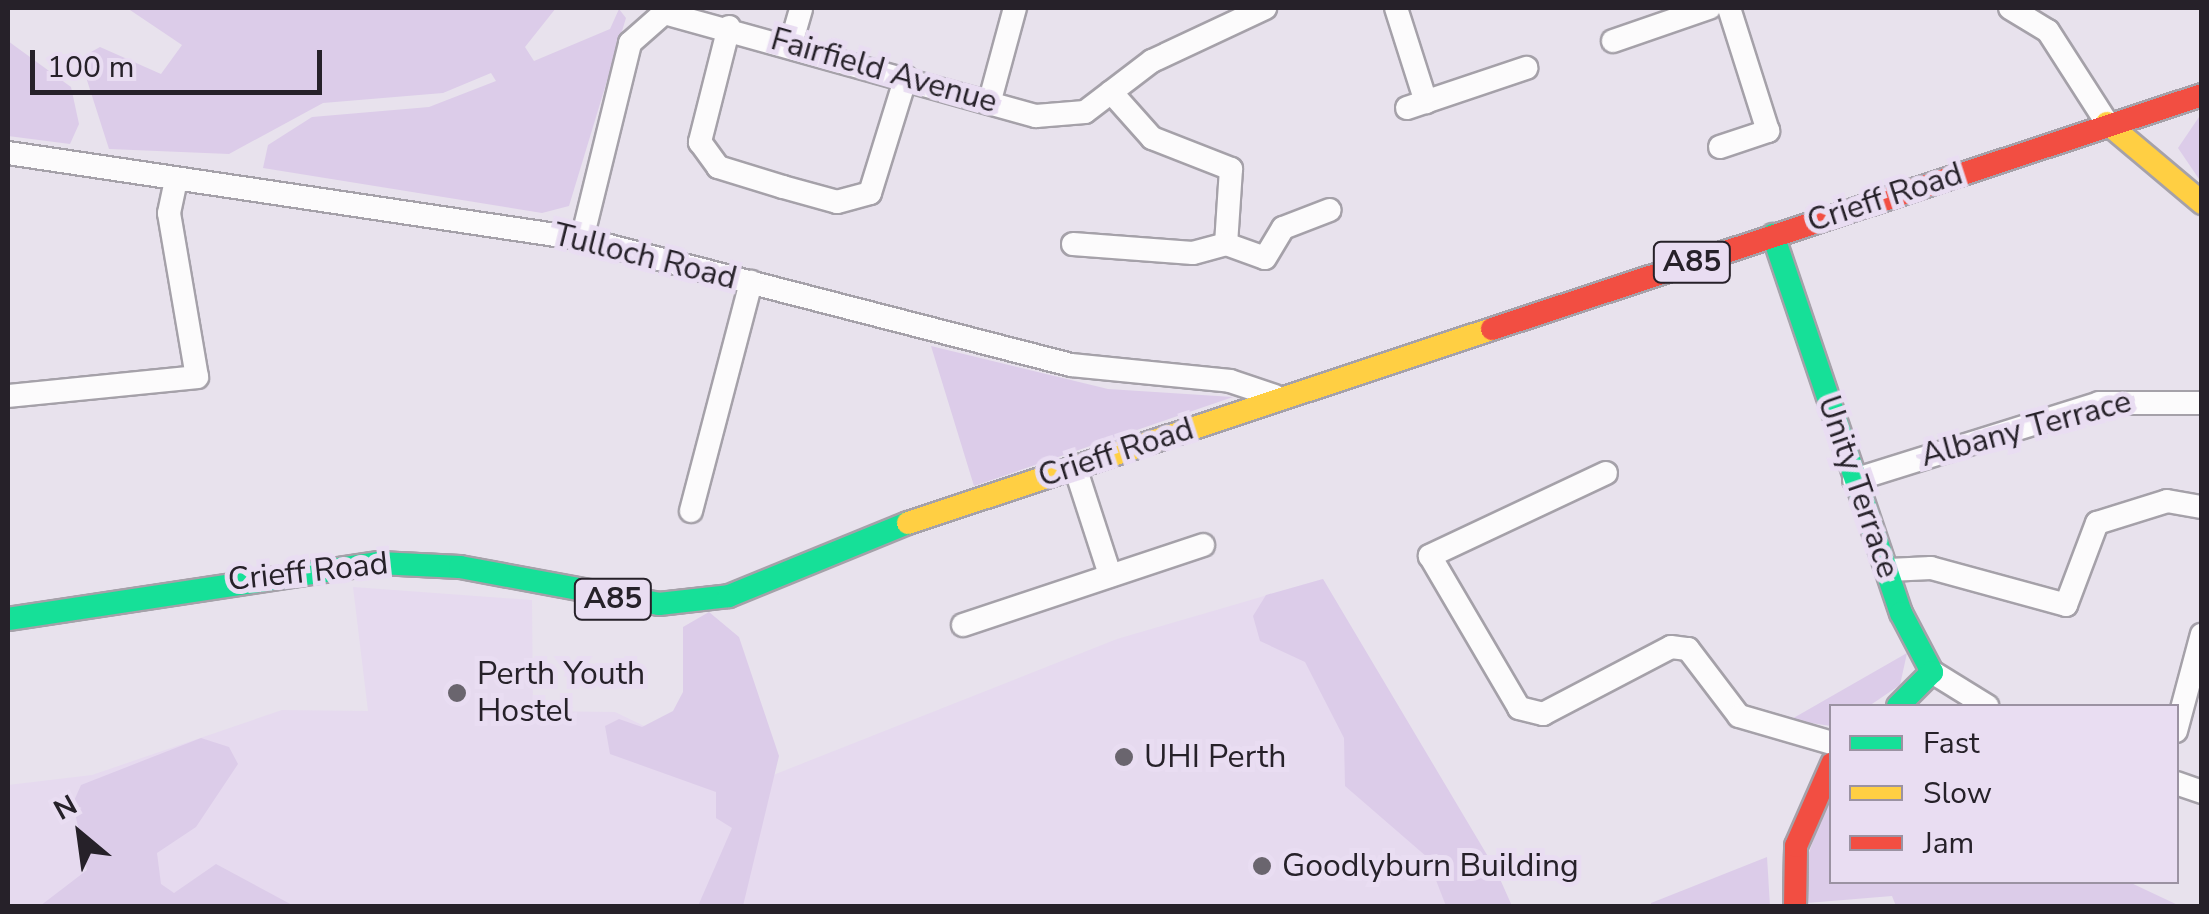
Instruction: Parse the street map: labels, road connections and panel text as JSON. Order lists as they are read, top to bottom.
{
  "streets": {
    "main road": ["Crieff Road", "A85", "Unity Terrace"],
    "street": ["Fairfield Avenue", "Tulloch Road", "Albany Terrace"]
  },
  "crossings": [
    ["Fairfield Avenue", "Tulloch Road"],
    ["Crieff Road", "Tulloch Road"],
    ["Crieff Road", "Unity Terrace"],
    ["Albany Terrace", "Unity Terrace"]
  ],
  "places": ["Perth Youth Hostel", "UHI Perth", "Goodlyburn Building"],
  "legend": ["Fast", "Slow", "Jam"],
  "scale_bar": "100 m",
  "north": "top left"
}
